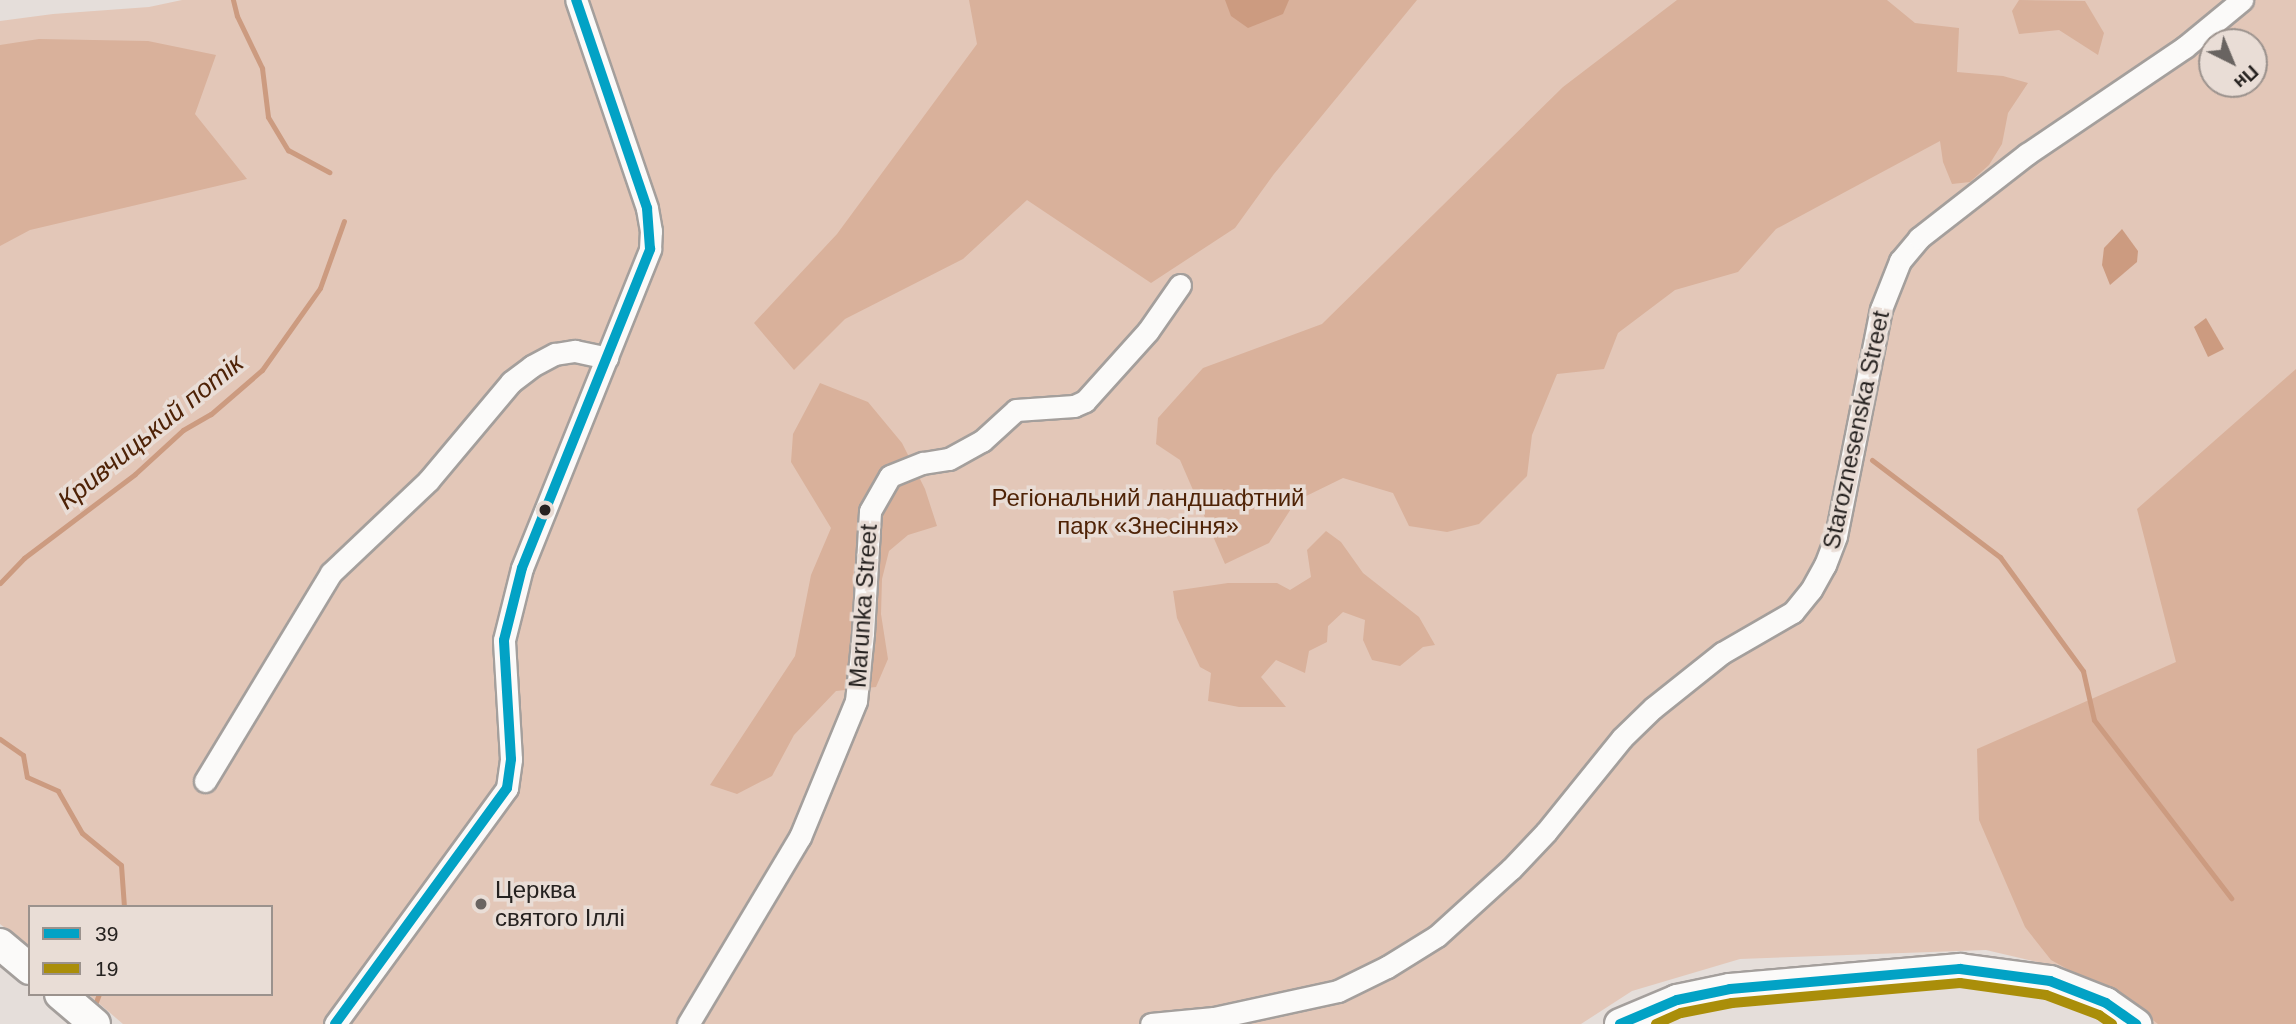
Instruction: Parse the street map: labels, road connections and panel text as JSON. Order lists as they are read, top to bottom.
{
  "streets": {
    "street": ["Staroznesenska Street", "Marunka Street"]
  },
  "water": ["Кривчицький потік"],
  "parks": ["Регіональний ландшафтний парк «Знесіння»"],
  "places": ["Церква святого Іллі"],
  "lines": ["transit line 39", "transit line 19"],
  "legend": ["39", "19"],
  "north": "bottom right"
}
